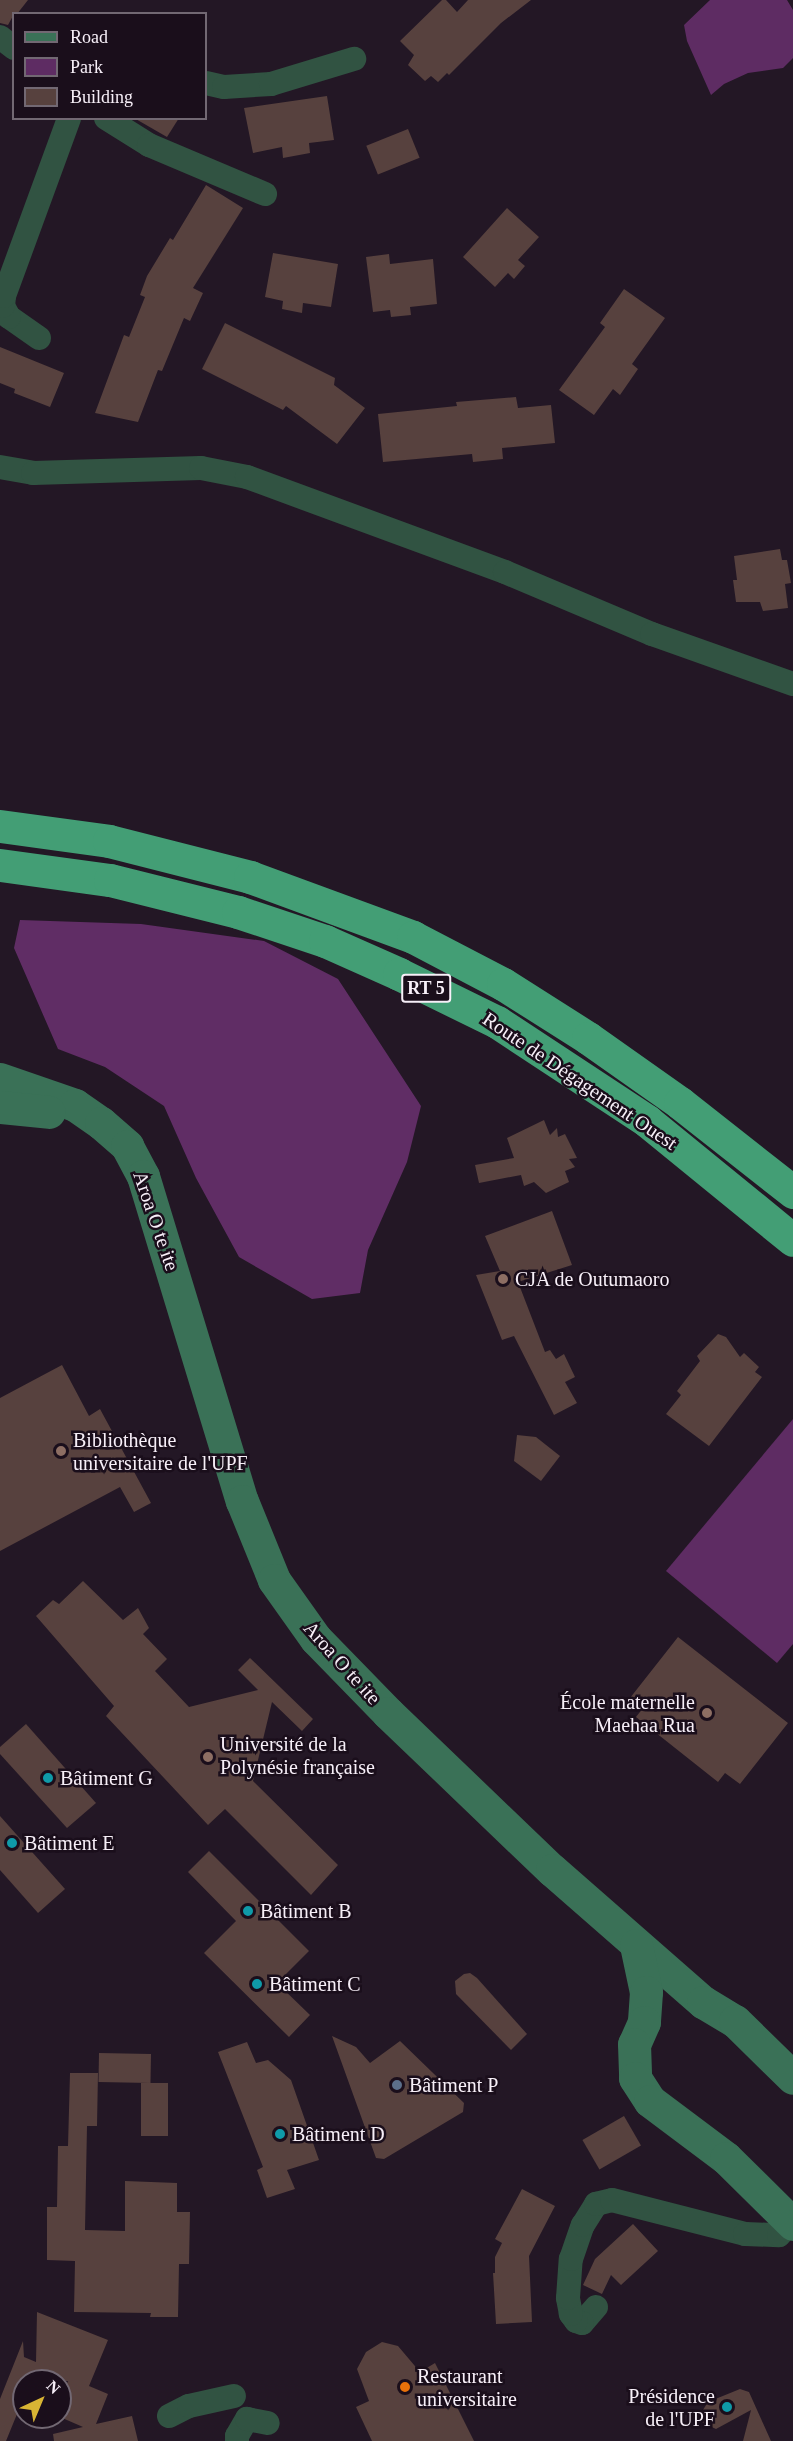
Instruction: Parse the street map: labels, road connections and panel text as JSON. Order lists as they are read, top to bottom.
{
  "streets": {
    "highway": ["RT 5", "Route de Dégagement Ouest"],
    "main road": ["Aroa O te ite"]
  },
  "places": [
    "CJA de Outumaoro",
    "Bibliothèque universitaire de l'UPF",
    "École maternelle Maehaa Rua",
    "Université de la Polynésie française",
    "Bâtiment G",
    "Bâtiment E",
    "Bâtiment B",
    "Bâtiment C",
    "Bâtiment P",
    "Bâtiment D",
    "Restaurant universitaire",
    "Présidence de l'UPF"
  ],
  "legend": ["Road", "Park", "Building"],
  "north": "top right"
}
